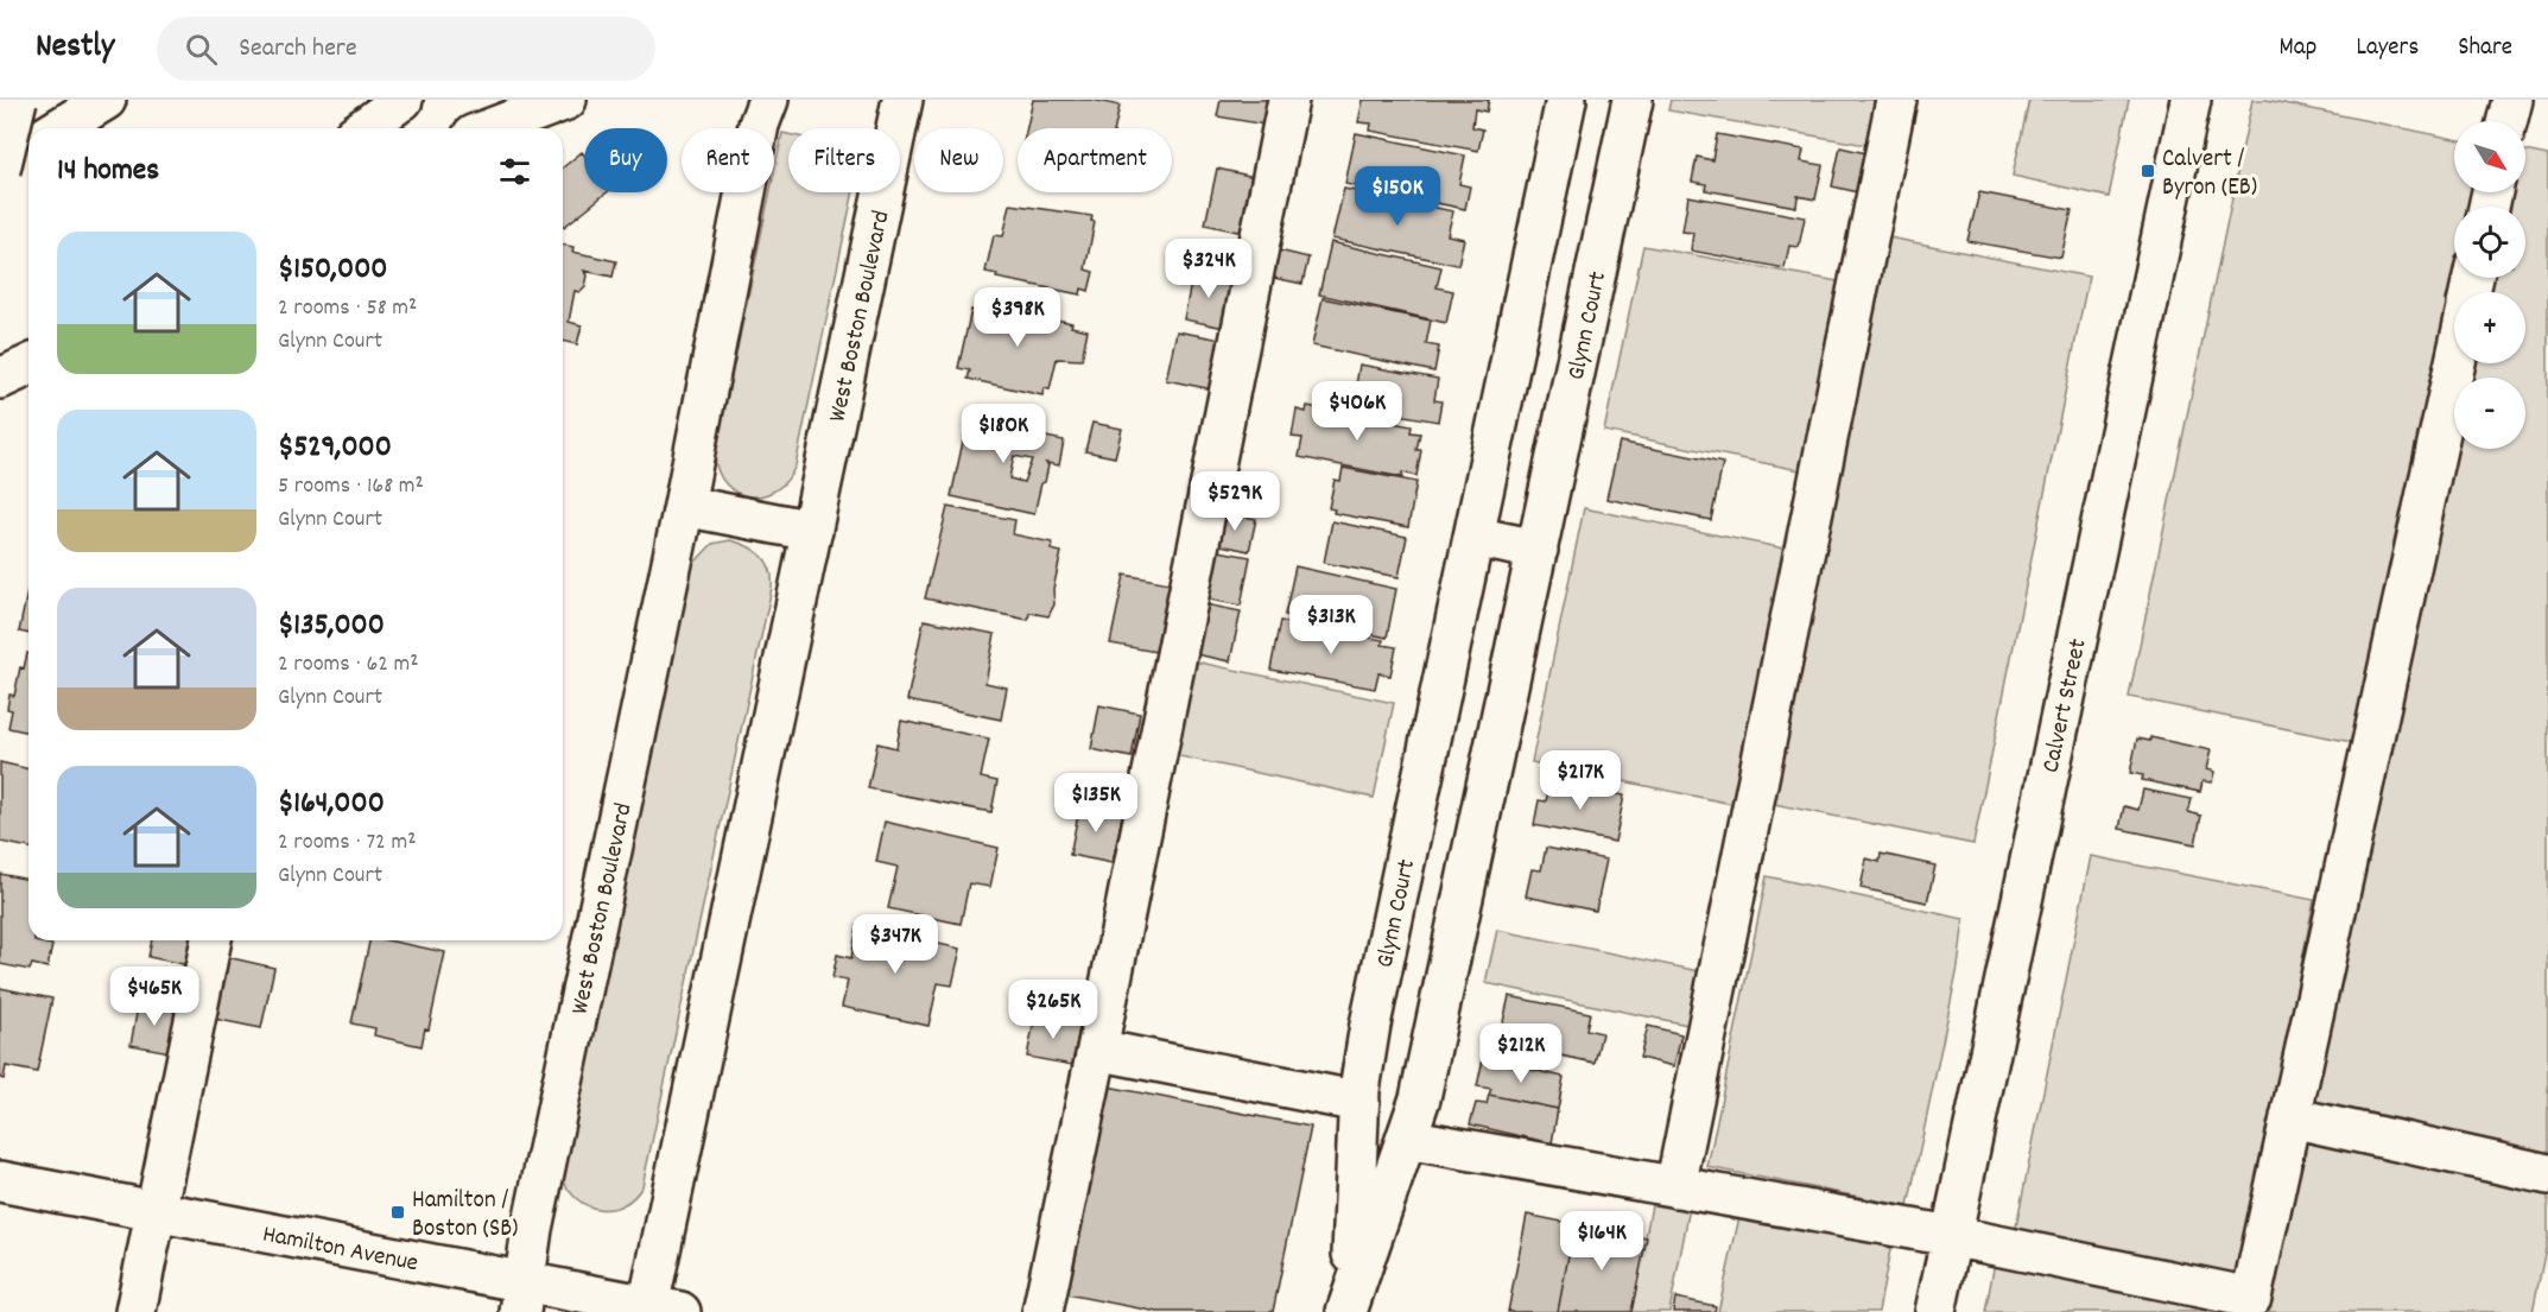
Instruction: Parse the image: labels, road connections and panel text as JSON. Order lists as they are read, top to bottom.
{
  "streets": {
    "main road": [
      "West Boston Boulevard",
      "Glynn Court",
      "Calvert Street",
      "Hamilton Avenue"
    ]
  },
  "crossings": [
    ["West Boston Boulevard", "Hamilton Avenue"]
  ],
  "places": {
    "transit": ["Calvert / Byron (EB)", "Hamilton / Boston (SB)"]
  },
  "north": "bottom right",
  "page": {
    "header": "Nestly",
    "search": "Search here",
    "nav": ["Map", "Layers", "Share"],
    "map_buttons": ["+", "−"],
    "chip": [
      "Buy",
      "Rent",
      "Filters",
      "New",
      "Apartment"
    ],
    "heading": "14 homes",
    "price": [
      "$150K",
      "$324K",
      "$398K",
      "$406K",
      "$180K",
      "$529K",
      "$313K",
      "$217K",
      "$135K",
      "$347K",
      "$465K",
      "$265K",
      "$212K",
      "$164K"
    ],
    "list": [
      {
        "name": "$150,000",
        "note": "2 rooms · 58 m² · Glynn Court"
      },
      {
        "name": "$529,000",
        "note": "5 rooms · 168 m² · Glynn Court"
      },
      {
        "name": "$135,000",
        "note": "2 rooms · 62 m² · Glynn Court"
      },
      {
        "name": "$164,000",
        "note": "2 rooms · 72 m² · Glynn Court"
      }
    ]
  }
}
